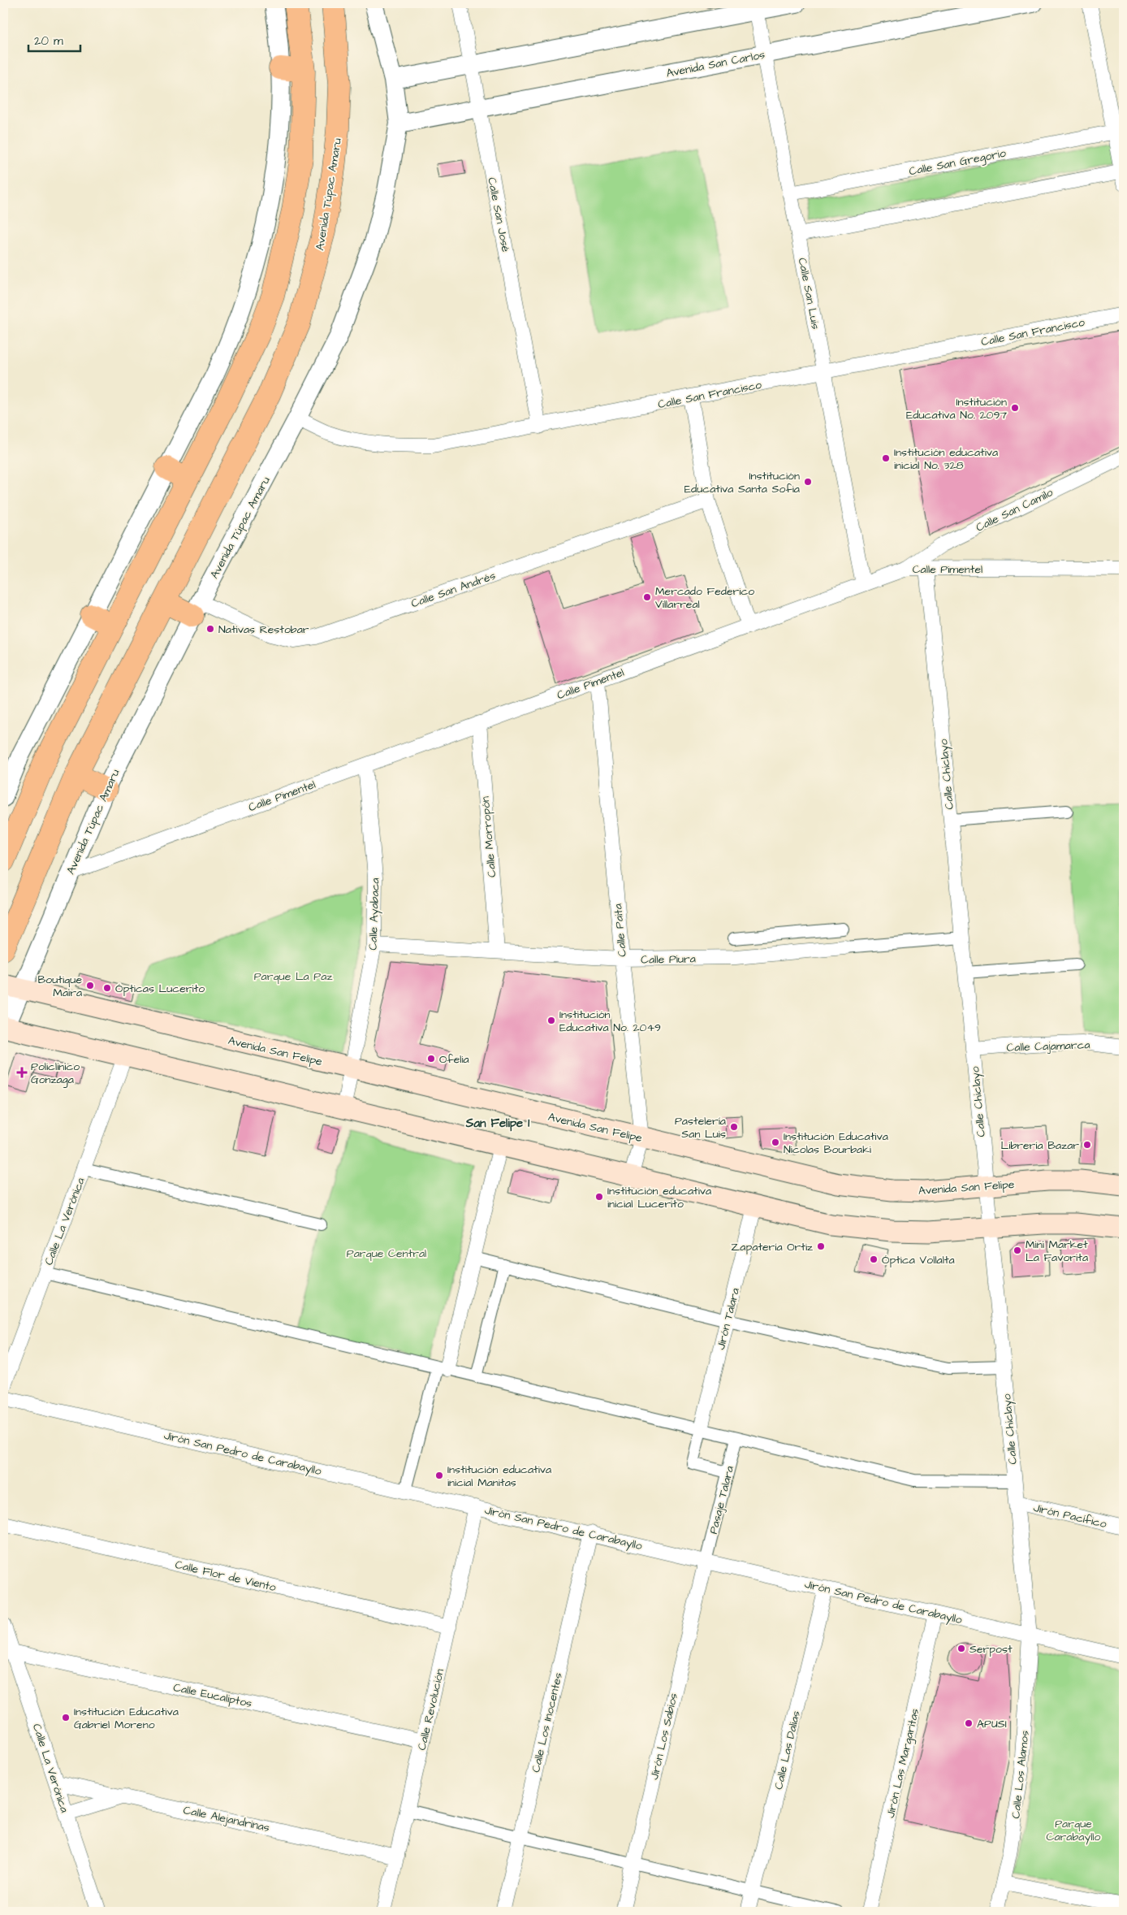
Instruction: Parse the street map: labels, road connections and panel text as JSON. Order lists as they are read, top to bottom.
{
  "streets": {
    "highway": ["Avenida Túpac Amaru"],
    "main road": ["Avenida San Felipe"],
    "street": [
      "Avenida San Carlos",
      "Calle San Gregorio",
      "Calle San José",
      "Calle San Luis",
      "Calle San Francisco",
      "Calle San Camilo",
      "Calle Pimentel",
      "Calle San Andrés",
      "Calle Chiclayo",
      "Calle Morropón",
      "Calle Ayabaca",
      "Calle Paita",
      "Calle Piura",
      "Calle Cajamarca",
      "Calle La Verónica",
      "Jirón Talara",
      "Jirón San Pedro de Carabayllo",
      "Pasaje Talara",
      "Jirón Pacífico",
      "Calle Flor de Viento",
      "Calle Eucaliptos",
      "Calle Revolución",
      "Calle Los Inocentes",
      "Jirón Los Sabios",
      "Calle Las Dalias",
      "Jirón Las Margaritas",
      "Calle Los Alamos",
      "Calle Alejandrinas"
    ]
  },
  "crossings": [
    ["Avenida San Carlos", "Avenida Túpac Amaru"],
    ["Avenida San Carlos", "Calle San José"],
    ["Avenida San Carlos", "Calle San Luis"],
    ["Calle San Gregorio", "Calle San Luis"],
    ["Avenida Túpac Amaru", "Calle San Francisco"],
    ["Avenida Túpac Amaru", "Calle Pimentel"],
    ["Avenida Túpac Amaru", "Calle San Andrés"],
    ["Avenida Túpac Amaru", "Avenida San Felipe"],
    ["Calle San José", "Calle San Francisco"],
    ["Calle San Luis", "Calle San Francisco"],
    ["Calle San Luis", "Calle Pimentel"],
    ["Calle San Camilo", "Calle Pimentel"],
    ["Calle Pimentel", "Calle Chiclayo"],
    ["Calle Pimentel", "Calle Morropón"],
    ["Calle Pimentel", "Calle Ayabaca"],
    ["Calle Pimentel", "Calle Paita"],
    ["Calle Chiclayo", "Calle Piura"],
    ["Calle Chiclayo", "Calle Cajamarca"],
    ["Calle Chiclayo", "Avenida San Felipe"],
    ["Calle Chiclayo", "Jirón San Pedro de Carabayllo"],
    ["Calle Chiclayo", "Jirón Pacífico"],
    ["Calle Chiclayo", "Calle Los Alamos"],
    ["Calle Morropón", "Calle Piura"],
    ["Calle Ayabaca", "Calle Piura"],
    ["Calle Ayabaca", "Avenida San Felipe"],
    ["Calle Paita", "Calle Piura"],
    ["Calle Paita", "Avenida San Felipe"],
    ["Calle La Verónica", "Calle Eucaliptos"],
    ["Calle La Verónica", "Calle Alejandrinas"],
    ["Jirón San Pedro de Carabayllo", "Pasaje Talara"],
    ["Jirón San Pedro de Carabayllo", "Calle Revolución"],
    ["Jirón San Pedro de Carabayllo", "Calle Los Inocentes"],
    ["Jirón San Pedro de Carabayllo", "Jirón Los Sabios"],
    ["Jirón San Pedro de Carabayllo", "Calle Las Dalias"],
    ["Jirón San Pedro de Carabayllo", "Jirón Las Margaritas"],
    ["Jirón San Pedro de Carabayllo", "Calle Los Alamos"],
    ["Pasaje Talara", "Jirón Los Sabios"],
    ["Calle Flor de Viento", "Calle Revolución"],
    ["Calle Eucaliptos", "Calle Revolución"],
    ["Calle Revolución", "Calle Alejandrinas"]
  ],
  "districts": ["San Felipe 1"],
  "parks": ["Parque La Paz", "Parque Central", "Parque Carabayllo"],
  "places": {
    "other": [
      "Institución Educativa No. 2097",
      "Institución educativa inicial No. 328",
      "Institución Educativa Santa Sofia",
      "Mercado Federico Villarreal",
      "Nativas Restobar",
      "Boutique Maira",
      "Ópticas Lucerito",
      "Institución Educativa No. 2049",
      "Ofelia",
      "Pastelería San Luis",
      "Institución Educativa Nicolas Bourbaki",
      "Librería Bazar",
      "Institución educativa inicial Lucerito",
      "Zapatería Ortiz",
      "Mini Market La Favorita",
      "Óptica Vollalta",
      "Institución educativa inicial Manitas",
      "Serpost",
      "Institución Educativa Gabriel Moreno",
      "APUSI"
    ],
    "health": ["Policlínico Gonzaga"]
  },
  "scale_bar": "20 m"
}
